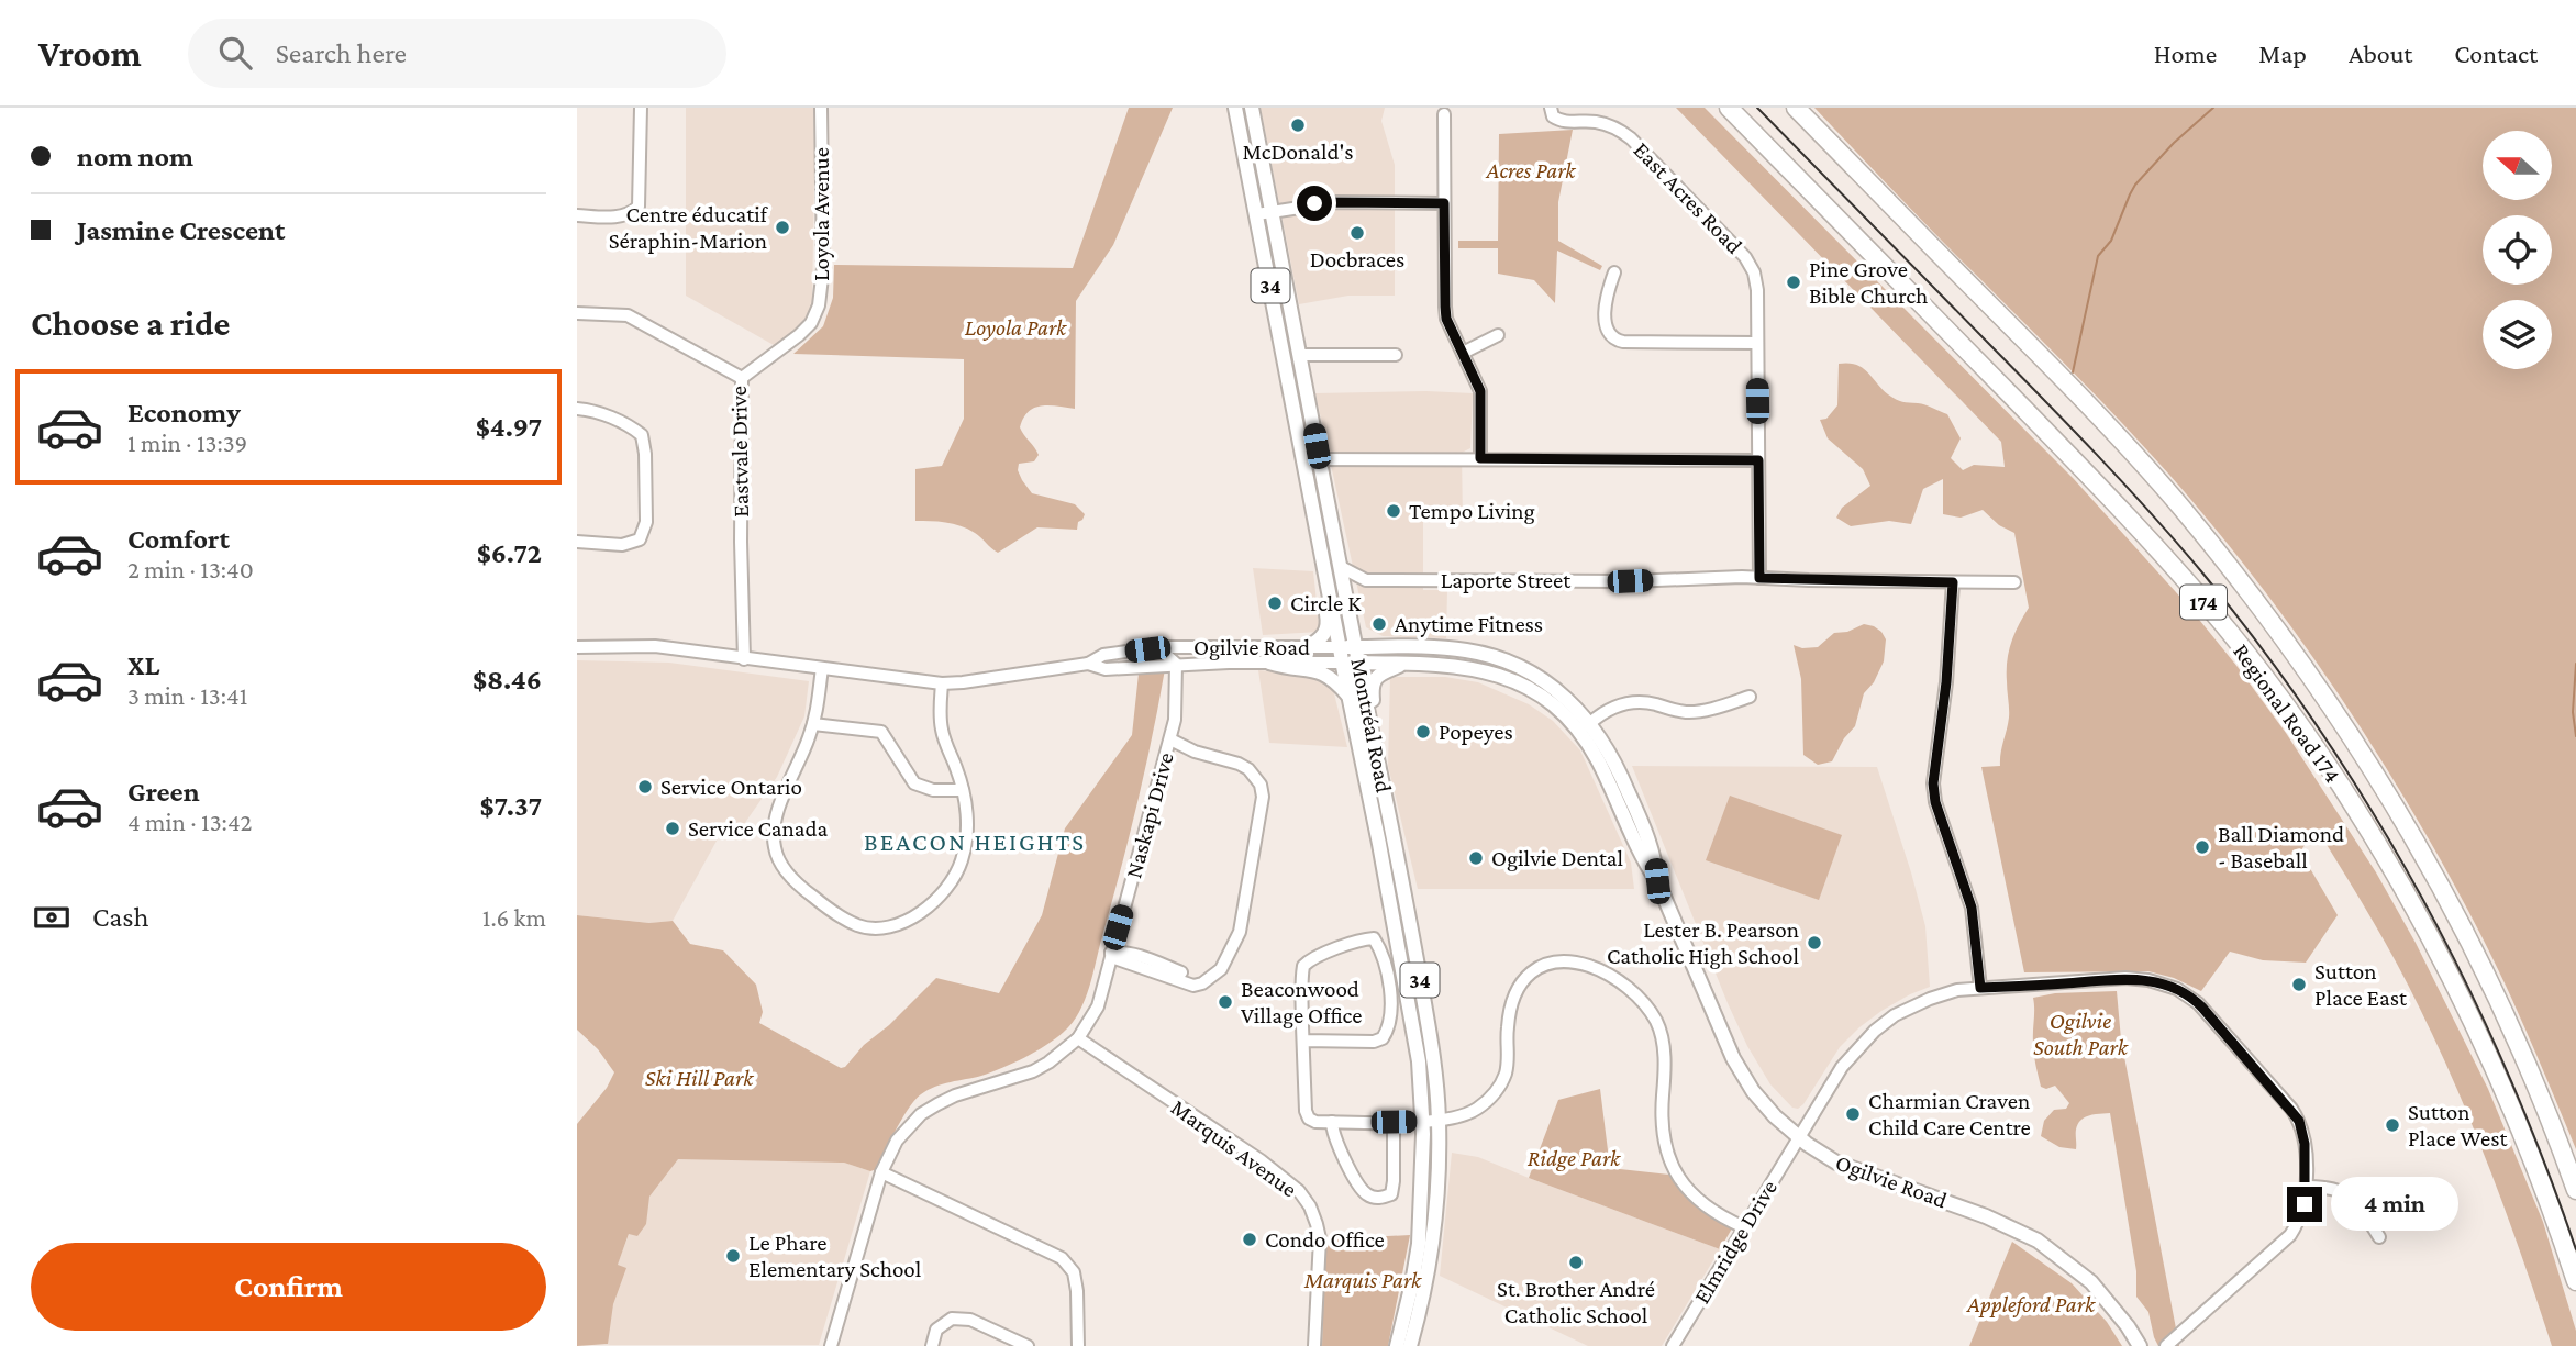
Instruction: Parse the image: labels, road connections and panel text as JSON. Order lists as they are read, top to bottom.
{
  "streets": {
    "highway": ["174", "Regional Road 174"],
    "main road": ["34", "Ogilvie Road", "Montréal Road"],
    "street": [
      "East Acres Road",
      "Loyola Avenue",
      "Eastvale Drive",
      "Laporte Street",
      "Naskapi Drive",
      "Marquis Avenue",
      "Elmridge Drive"
    ]
  },
  "crossings": [
    ["East Acres Road", "Laporte Street"],
    ["Loyola Avenue", "Eastvale Drive"],
    ["Eastvale Drive", "Ogilvie Road"],
    ["Laporte Street", "Montréal Road"],
    ["Ogilvie Road", "Montréal Road"],
    ["Ogilvie Road", "Naskapi Drive"],
    ["Ogilvie Road", "Elmridge Drive"],
    ["Naskapi Drive", "Marquis Avenue"]
  ],
  "districts": ["BEACON HEIGHTS"],
  "parks": [
    "Acres Park",
    "Loyola Park",
    "Ogilvie South Park",
    "Ski Hill Park",
    "Ridge Park",
    "Marquis Park",
    "Appleford Park"
  ],
  "places": [
    "McDonald's",
    "Centre éducatif Séraphin-Marion",
    "Docbraces",
    "Pine Grove Bible Church",
    "Tempo Living",
    "Circle K",
    "Anytime Fitness",
    "Popeyes",
    "Service Ontario",
    "Service Canada",
    "Ball Diamond - Baseball",
    "Ogilvie Dental",
    "Lester B. Pearson Catholic High School",
    "Sutton Place East",
    "Beaconwood Village Office",
    "Charmian Craven Child Care Centre",
    "Sutton Place West",
    "Condo Office",
    "Le Phare Elementary School",
    "St. Brother André Catholic School"
  ],
  "north": "left",
  "page": {
    "header": "Vroom",
    "search": "Search here",
    "nav": [
      "Home",
      "Map",
      "About",
      "Contact"
    ],
    "banner": ["nom nom", "Jasmine Crescent"],
    "heading": "Choose a ride",
    "list": [
      {
        "name": "Economy",
        "note": "1 min · 13:39",
        "value": "$4.97"
      },
      {
        "name": "Comfort",
        "note": "2 min · 13:40",
        "value": "$6.72"
      },
      {
        "name": "XL",
        "note": "3 min · 13:41",
        "value": "$8.46"
      },
      {
        "name": "Green",
        "note": "4 min · 13:42",
        "value": "$7.37"
      }
    ],
    "pay": ["Cash", "1.6 km"],
    "bubble": "4 min",
    "buttons": "Confirm"
  }
}
